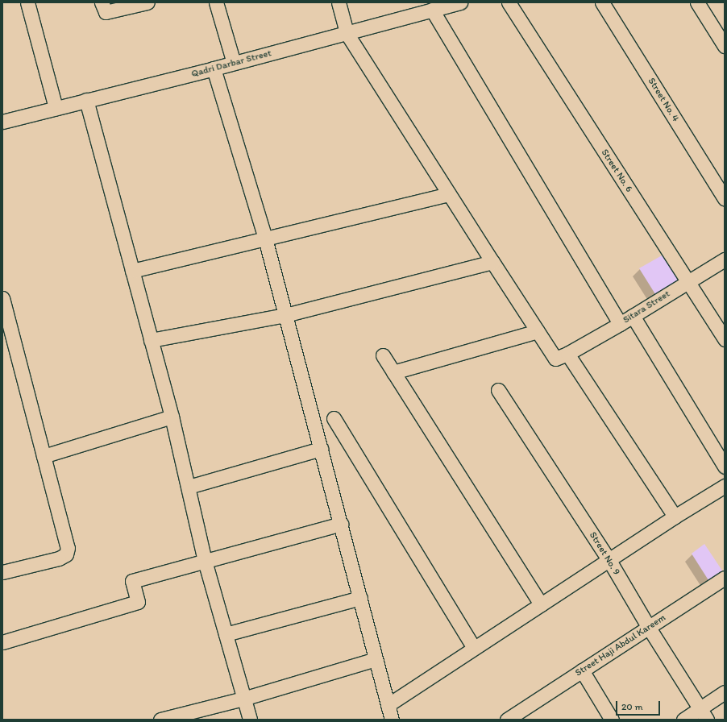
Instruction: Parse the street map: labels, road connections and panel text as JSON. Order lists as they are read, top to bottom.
{
  "streets": {
    "street": [
      "Qadri Darbar Street",
      "Street No. 4",
      "Street No. 6",
      "Sitara Street",
      "Street No. 9",
      "Street Haji Abdul Kareem"
    ]
  },
  "crossings": [
    ["Street No. 6", "Sitara Street"],
    ["Street No. 9", "Street Haji Abdul Kareem"]
  ],
  "scale_bar": "20 m"
}
